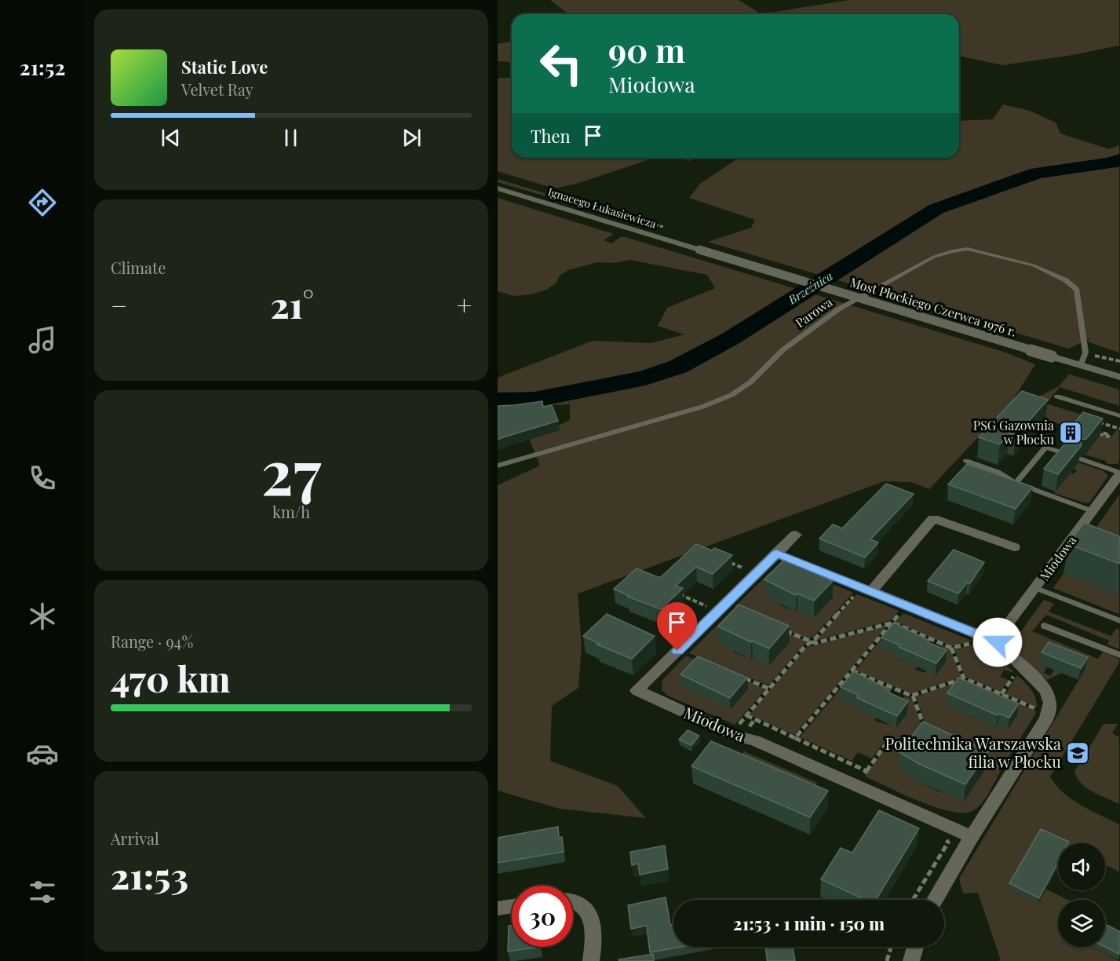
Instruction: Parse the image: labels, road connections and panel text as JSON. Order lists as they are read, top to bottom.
{
  "streets": {
    "street": ["Ignacego Łukasiewicza", "Most Płockiego Czerwca 1976 r.", "Miodowa"],
    "lane": ["Parowa"]
  },
  "crossings": [
    ["Ignacego Łukasiewicza", "Most Płockiego Czerwca 1976 r."],
    ["Most Płockiego Czerwca 1976 r.", "Parowa"]
  ],
  "water": ["Brzeźnica"],
  "places": {
    "building": ["PSG Gazownia w Płocku"],
    "school or university": ["Politechnika Warszawska filia w Płocku"]
  },
  "page": {
    "tabs": "21:52",
    "turn": ["90 m", "Miodowa"],
    "song": ["Static Love", "Velvet Ray"],
    "then": "Then",
    "tile": [
      "Climate",
      ["27", "km/h"],
      ["Range · 94%", "470 km"],
      ["Arrival", "21:53"]
    ],
    "heat": ["−", "21°", "+"],
    "limit": "30",
    "trip": "21:53 · 1 min · 150 m"
  }
}
